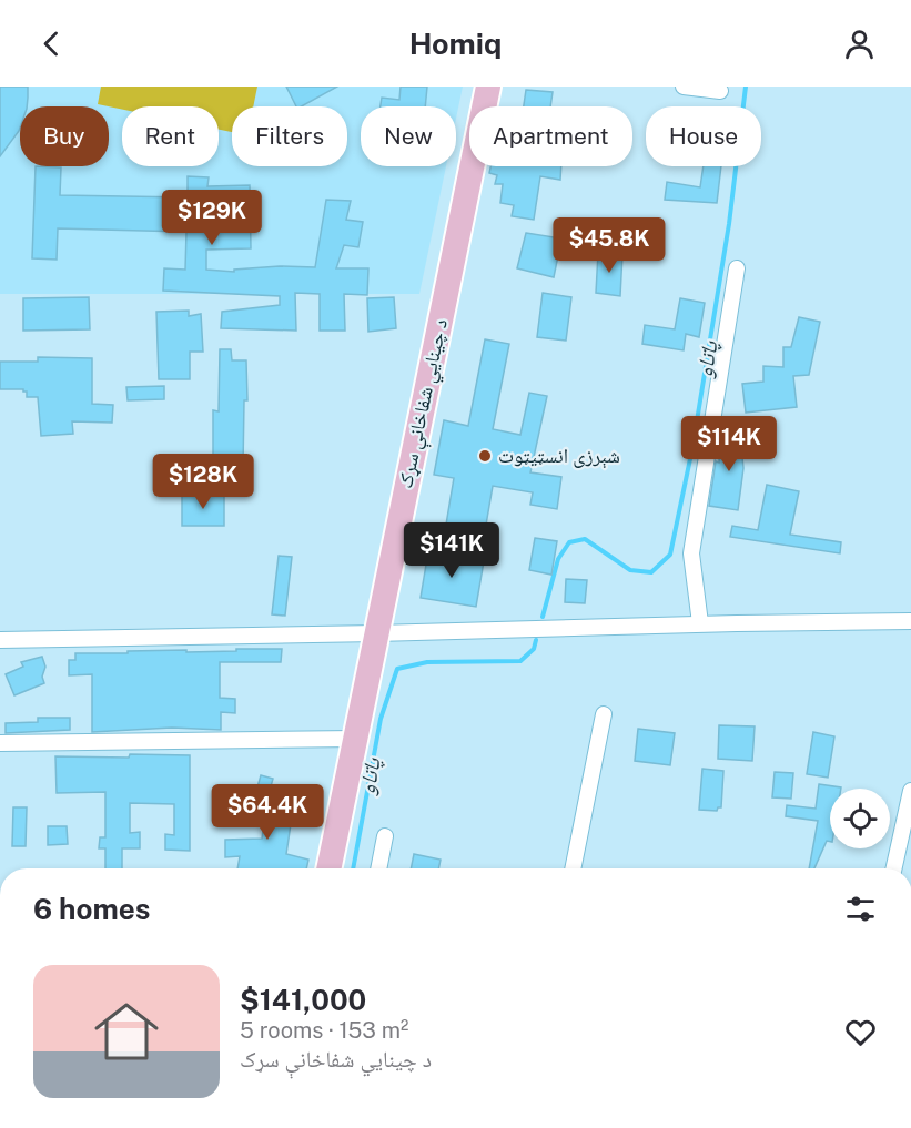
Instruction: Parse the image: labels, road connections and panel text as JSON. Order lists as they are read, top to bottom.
{
  "streets": {
    "main road": ["د چينايي شفاخانې سړک"]
  },
  "water": ["پاتاو"],
  "places": ["شېرزی انسټيټوت"],
  "page": {
    "header": "Homiq",
    "chip": [
      "Buy",
      "Rent",
      "Filters",
      "New",
      "Apartment",
      "House"
    ],
    "price": [
      "$129K",
      "$45.8K",
      "$114K",
      "$128K",
      "$141K",
      "$64.4K"
    ],
    "heading": "6 homes",
    "list": [
      {
        "name": "$141,000",
        "note": "5 rooms · 153 m² · د چينايي شفاخانې سړک"
      }
    ]
  }
}
